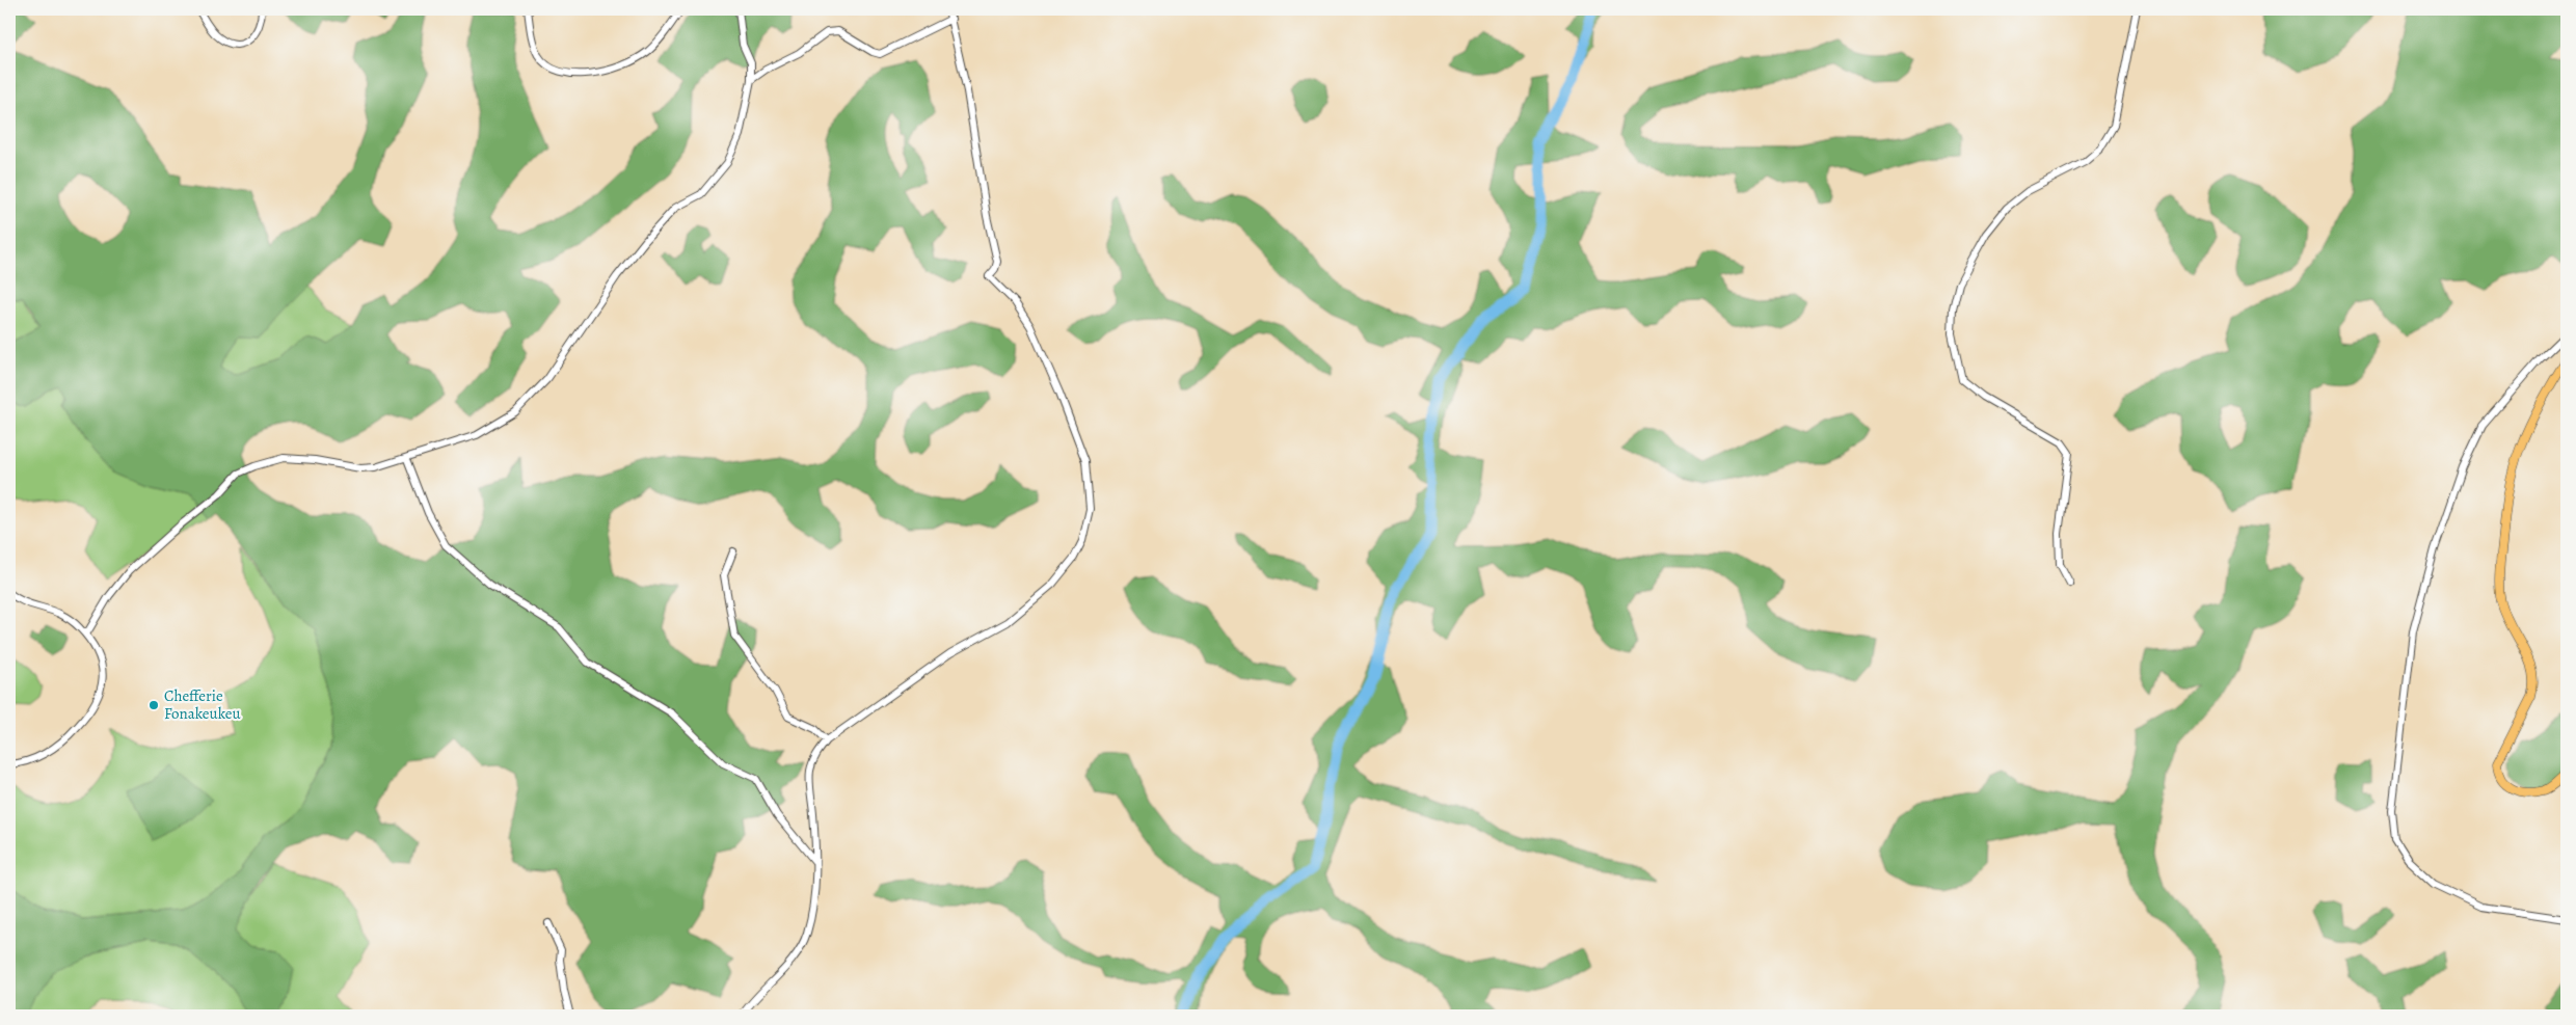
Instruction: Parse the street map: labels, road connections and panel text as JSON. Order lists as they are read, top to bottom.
{
  "places": ["Chefferie Fonakeukeu"]
}
